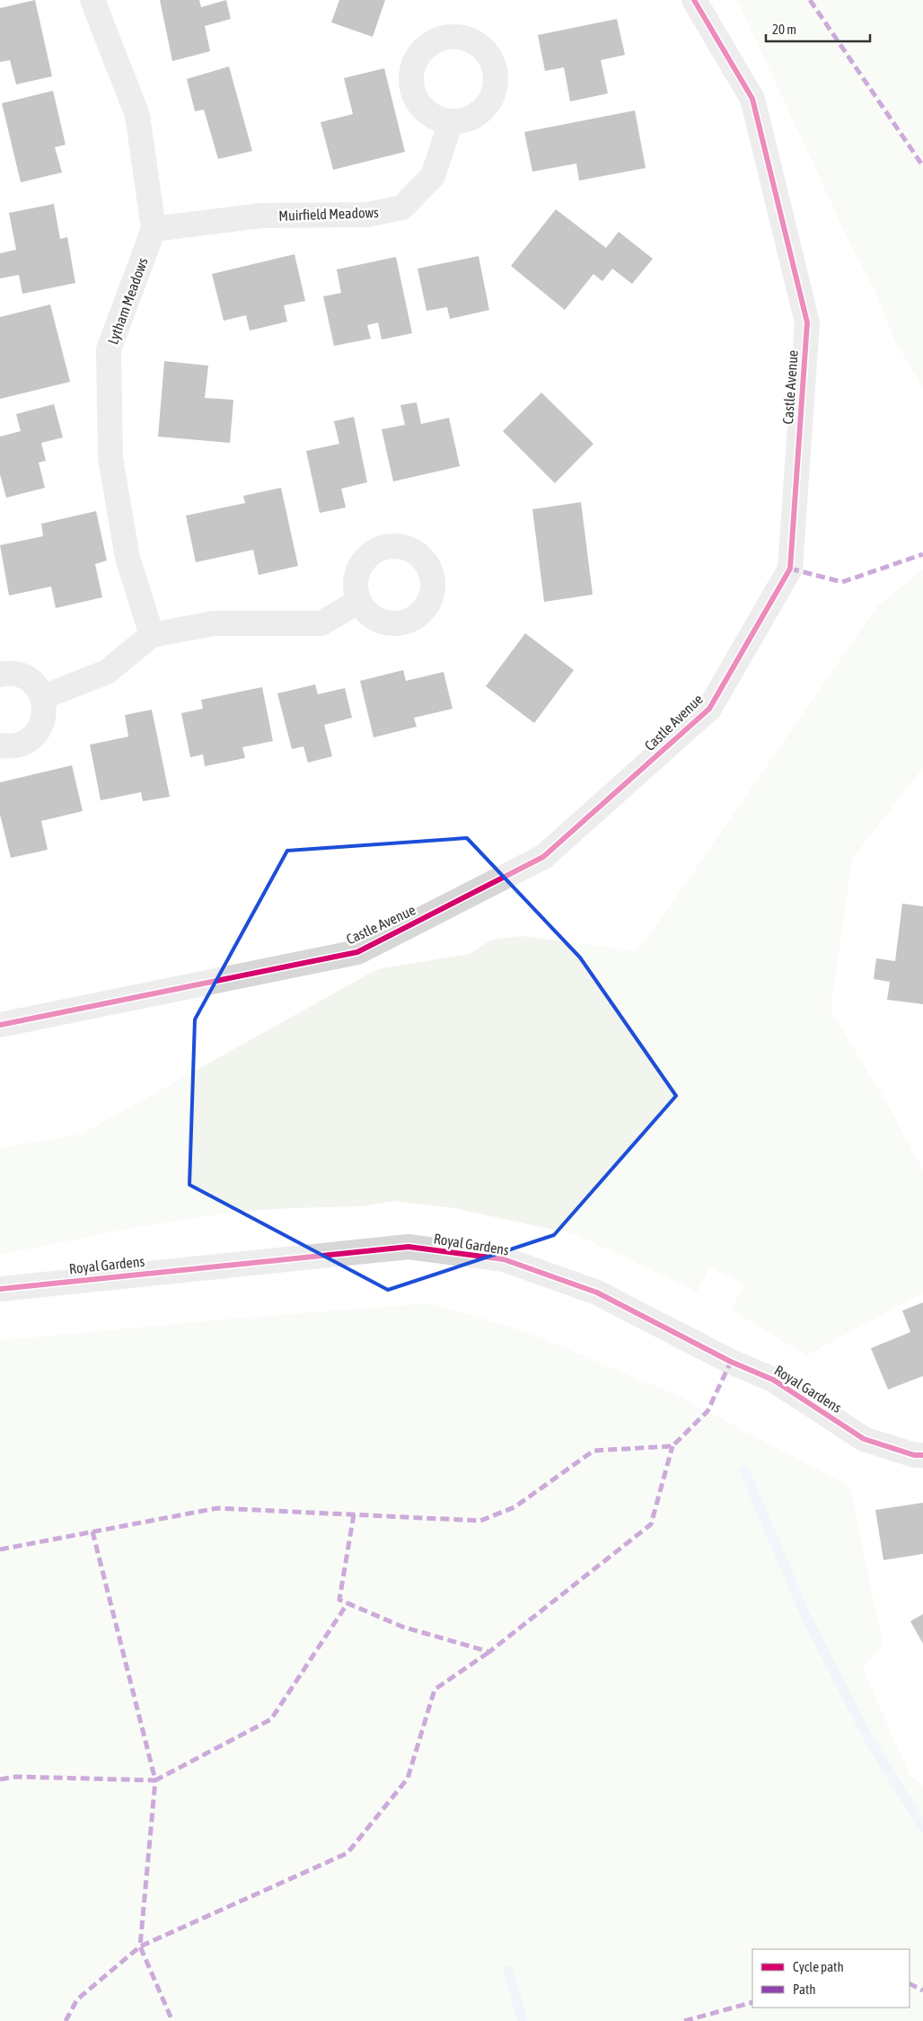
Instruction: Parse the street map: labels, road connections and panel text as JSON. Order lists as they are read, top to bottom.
{
  "streets": {
    "street": [
      "Muirfield Meadows",
      "Lytham Meadows",
      "Castle Avenue",
      "Royal Gardens"
    ]
  },
  "crossings": [
    ["Muirfield Meadows", "Lytham Meadows"]
  ],
  "legend": ["Cycle path", "Path"],
  "scale_bar": "20 m"
}
